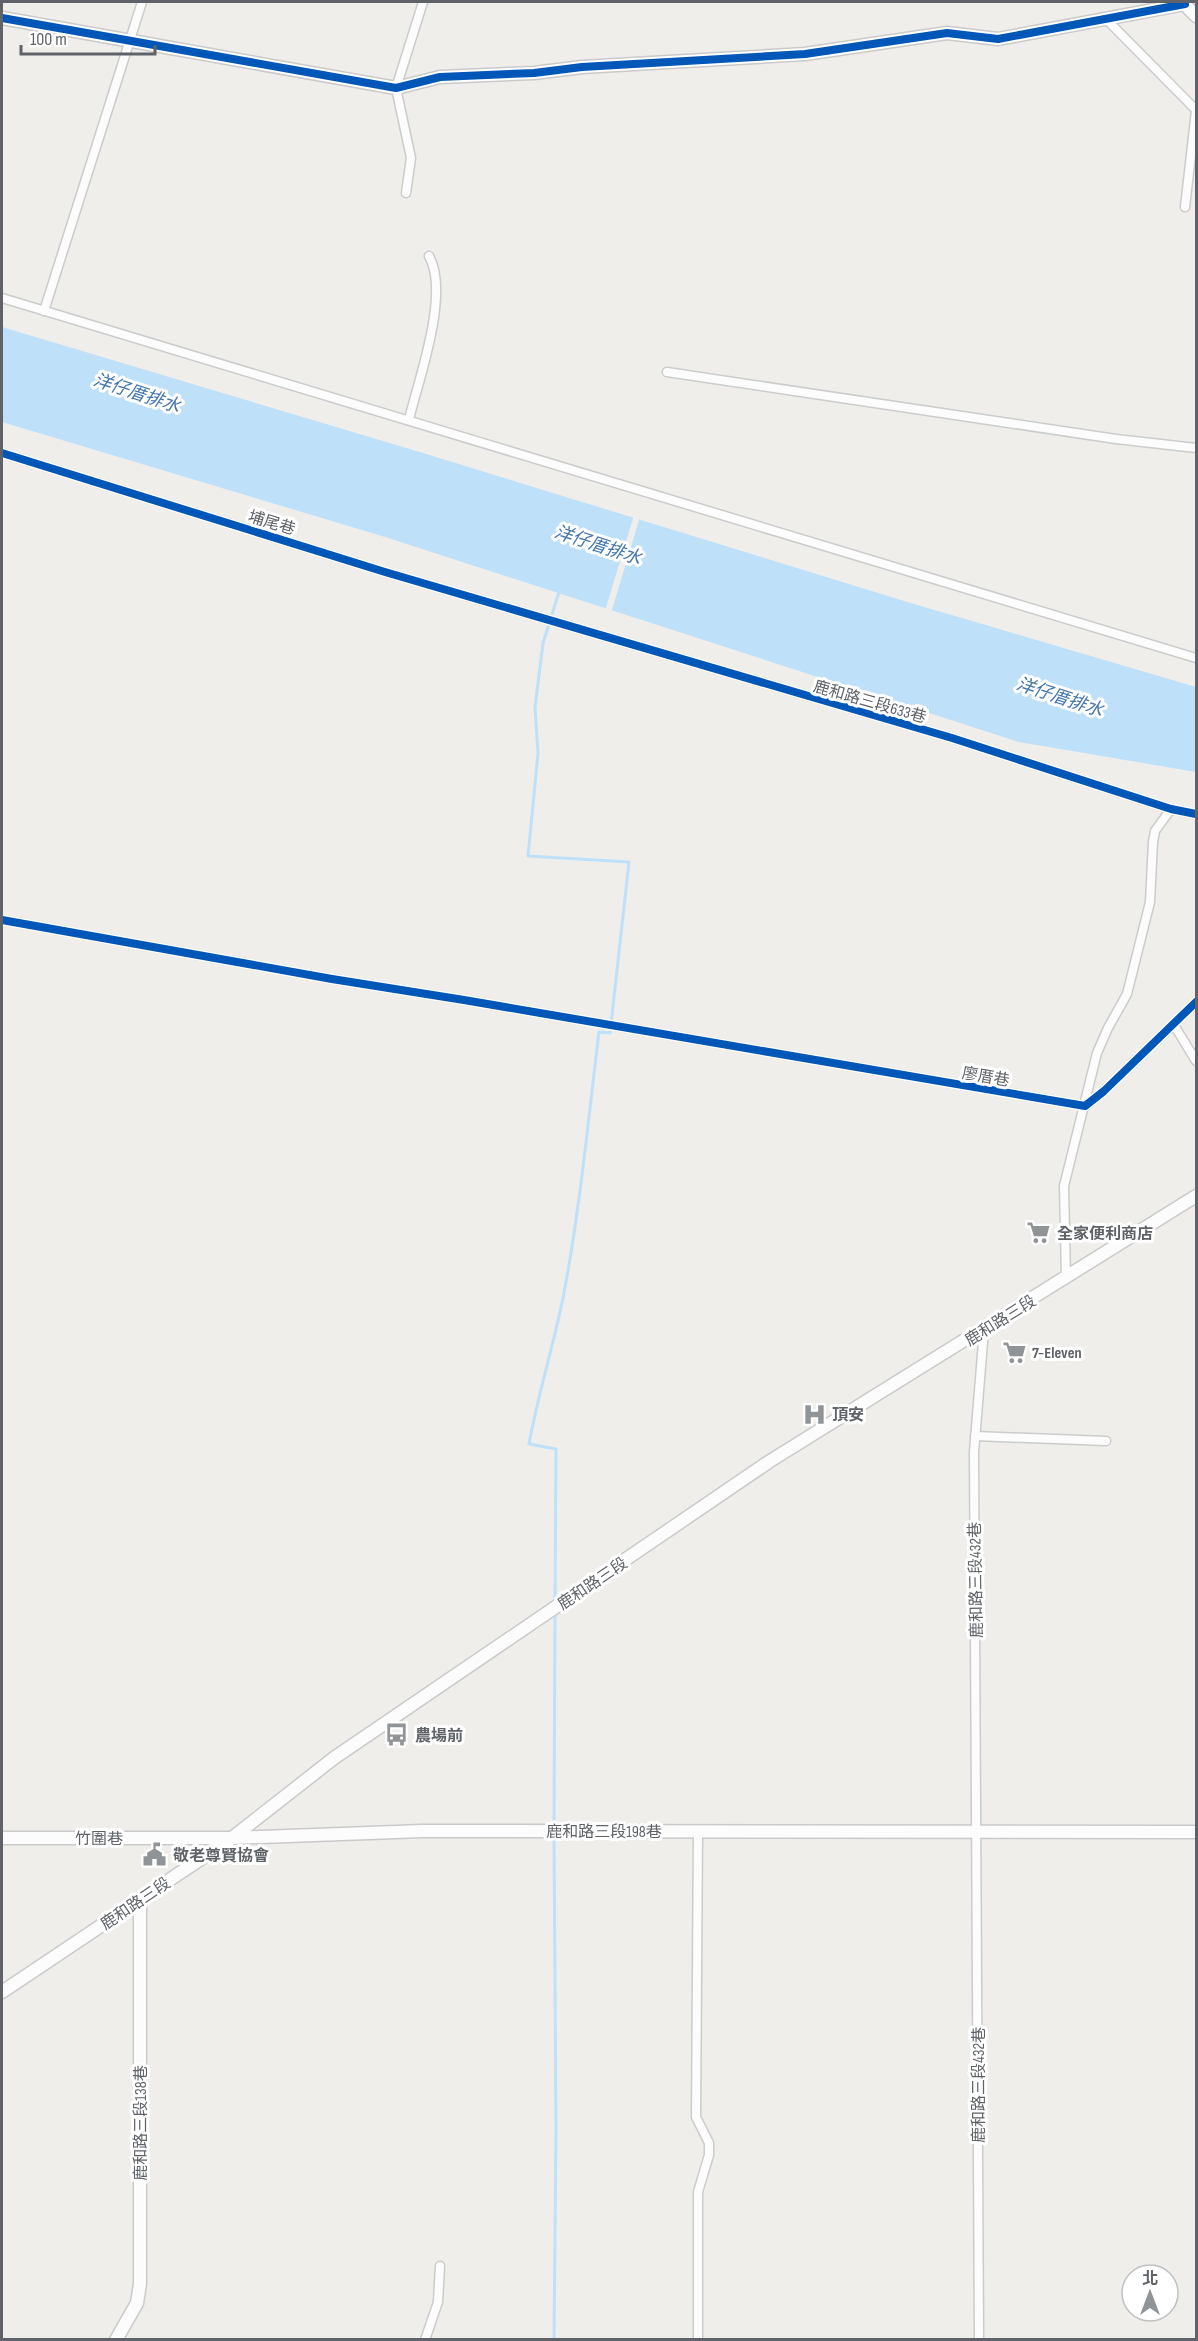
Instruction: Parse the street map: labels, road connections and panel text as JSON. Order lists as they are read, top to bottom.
{
  "streets": {
    "street": [
      "埔尾巷",
      "鹿和路三段633巷",
      "廖厝巷",
      "鹿和路三段",
      "鹿和路三段432巷",
      "鹿和路三段198巷",
      "竹圍巷",
      "鹿和路三段138巷"
    ]
  },
  "crossings": [
    ["埔尾巷", "鹿和路三段633巷"],
    ["鹿和路三段", "鹿和路三段432巷"],
    ["鹿和路三段", "鹿和路三段198巷"],
    ["鹿和路三段", "竹圍巷"],
    ["鹿和路三段", "鹿和路三段138巷"],
    ["鹿和路三段432巷", "鹿和路三段198巷"],
    ["鹿和路三段198巷", "竹圍巷"]
  ],
  "water": ["洋仔厝排水"],
  "places": {
    "supermarket": ["全家便利商店", "7-Eleven"],
    "hospital": ["頂安"],
    "bus stop": ["農場前"],
    "public building": ["敬老尊賢協會"]
  },
  "scale_bar": "100 m",
  "north": "top"
}
